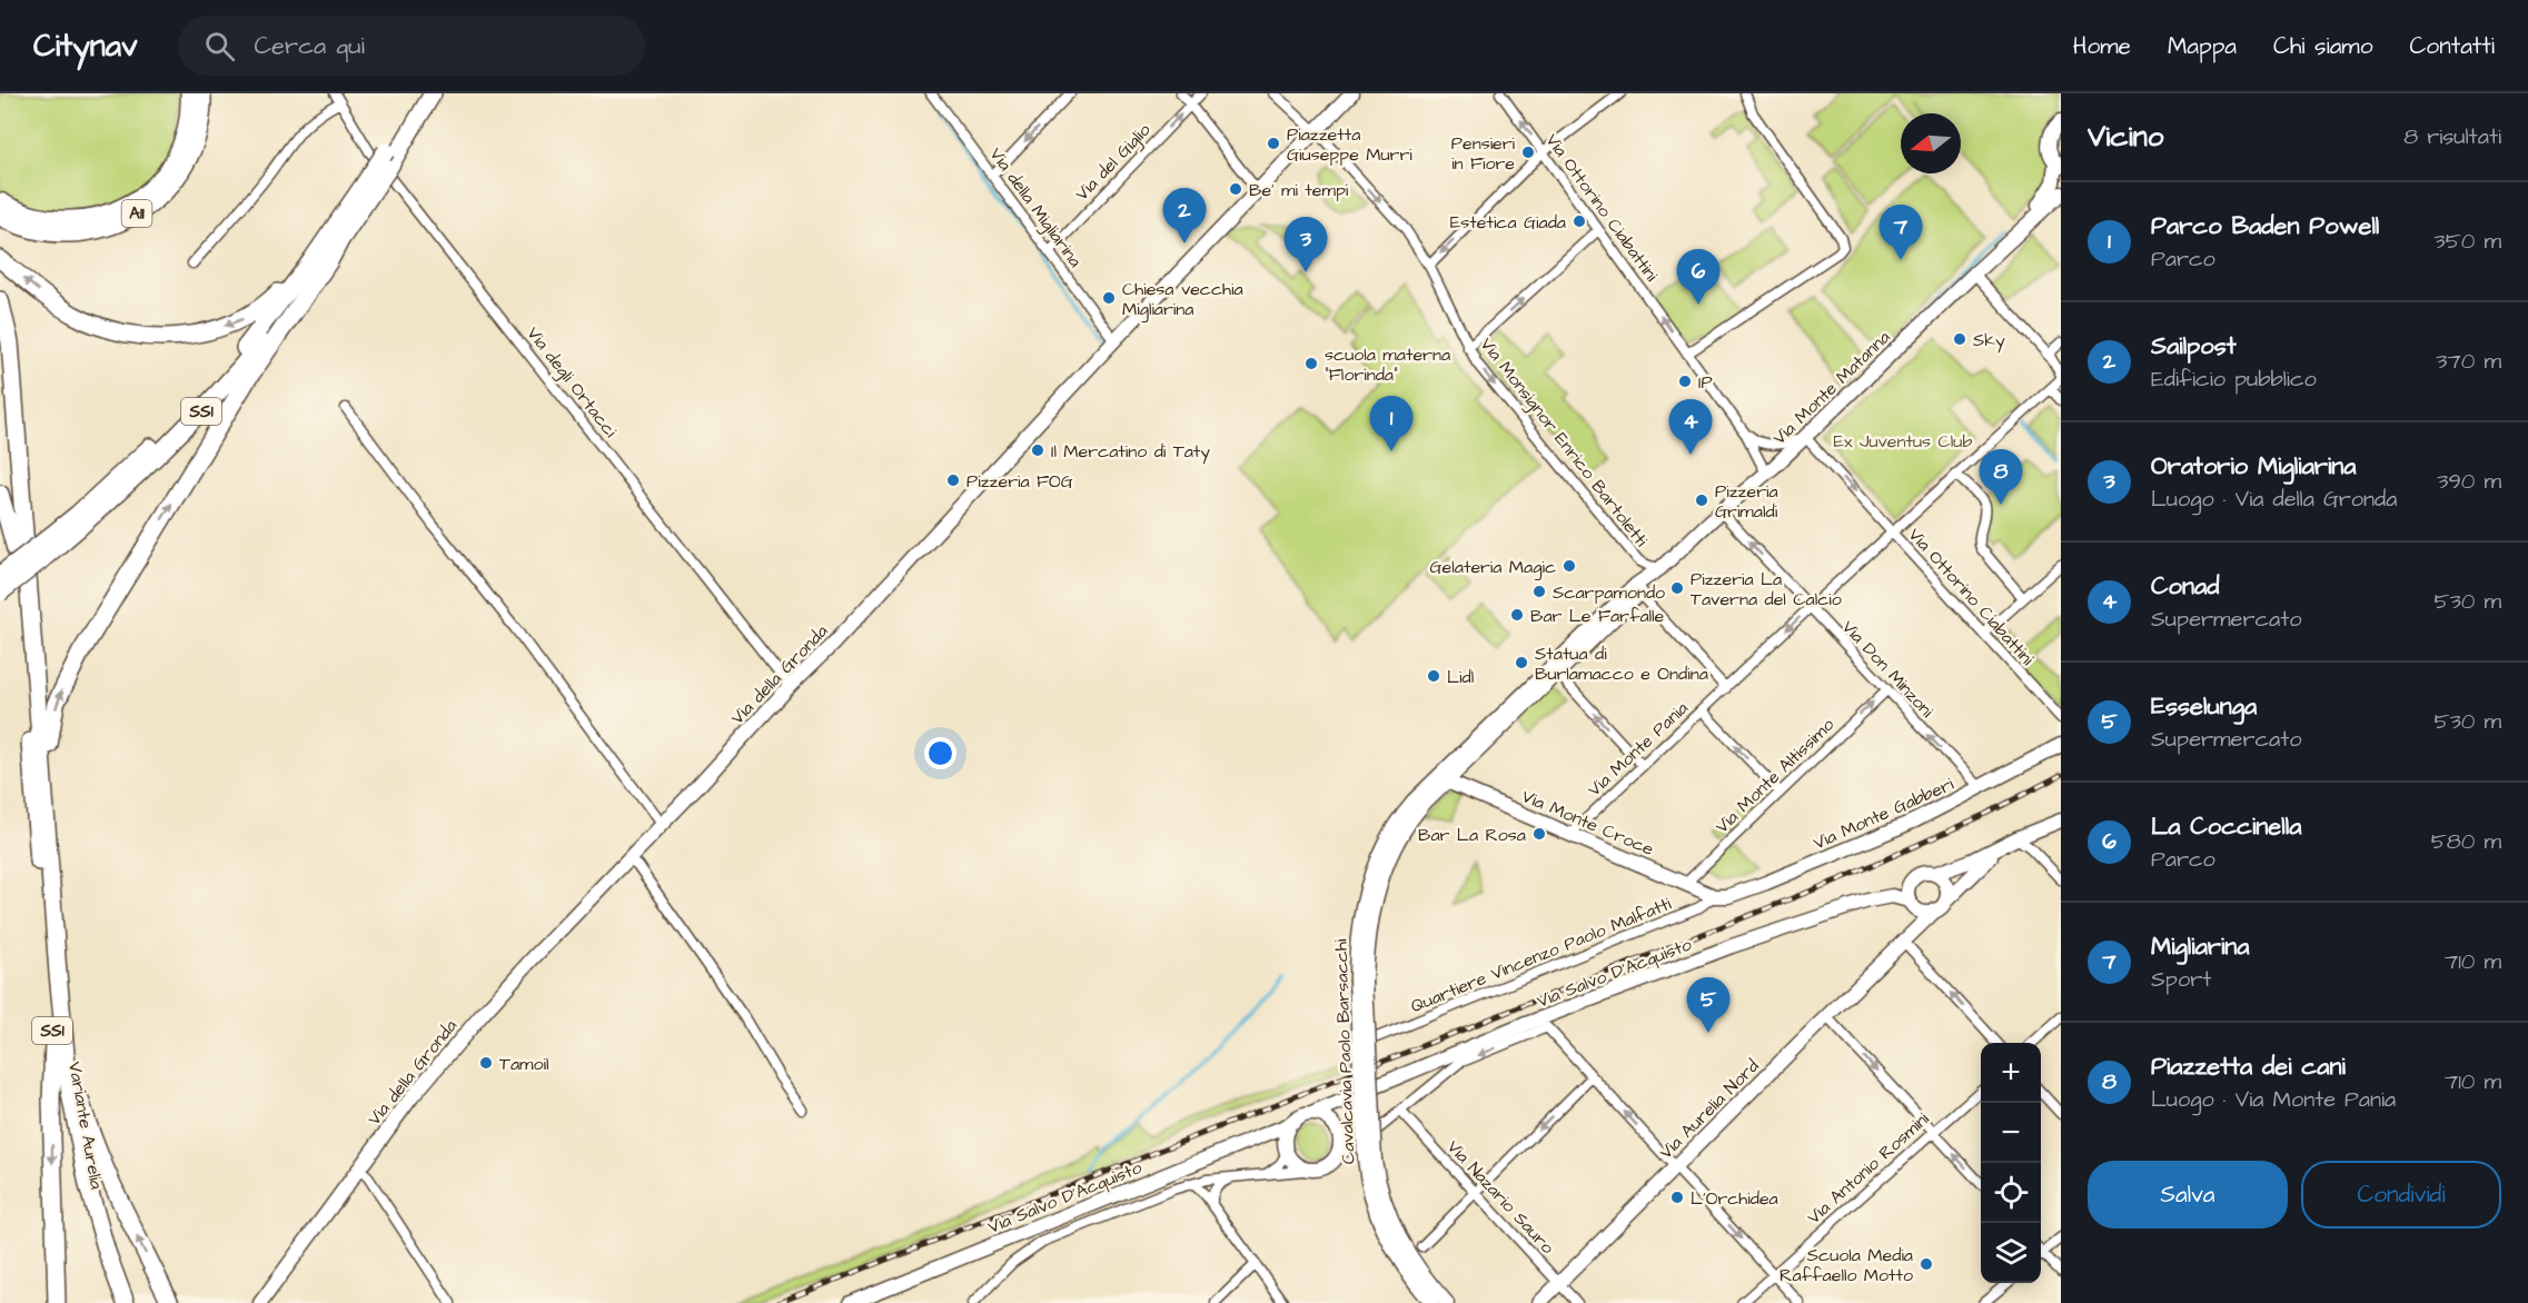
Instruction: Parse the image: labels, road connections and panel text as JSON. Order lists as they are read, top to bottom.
{
  "streets": {
    "highway": ["A11", "SS1", "Variante Aurelia"],
    "street": [
      "Via del Giglio",
      "Via della Migliarina",
      "Via Ottorino Ciabattini",
      "Via degli Ortacci",
      "Via Monte Matanna",
      "Via Monsignor Enrico Bartoletti",
      "Via Don Minzoni",
      "Via della Gronda",
      "Via Monte Pania",
      "Via Monte Altissimo",
      "Via Monte Gabberi",
      "Via Monte Croce",
      "Quartiere Vincenzo Paolo Malfatti",
      "Via Salvo D'Acquisto",
      "Cavalcavia Paolo Barsacchi",
      "Via Aurelia Nord",
      "Via Antonio Rosmini",
      "Via Nazario Sauro"
    ]
  },
  "crossings": [
    ["Via del Giglio", "Via della Migliarina"],
    ["Via della Migliarina", "Via della Gronda"],
    ["Via Ottorino Ciabattini", "Via Monte Matanna"],
    ["Via Ottorino Ciabattini", "Via Monte Pania"],
    ["Via degli Ortacci", "Via della Gronda"],
    ["Via Monte Matanna", "Via Monsignor Enrico Bartoletti"],
    ["Via Monte Matanna", "Via Don Minzoni"],
    ["Via Monte Matanna", "Via Monte Croce"],
    ["Via Monte Matanna", "Cavalcavia Paolo Barsacchi"],
    ["SS1", "Variante Aurelia"],
    ["Via Monsignor Enrico Bartoletti", "Via della Gronda"],
    ["Via Don Minzoni", "Via Monte Pania"],
    ["Via Don Minzoni", "Via Monte Altissimo"],
    ["Via Don Minzoni", "Via Monte Gabberi"],
    ["Via Monte Pania", "Via Monte Croce"],
    ["Via Monte Altissimo", "Via Monte Croce"],
    ["Via Monte Gabberi", "Via Monte Croce"],
    ["Via Monte Gabberi", "Quartiere Vincenzo Paolo Malfatti"],
    ["Via Monte Croce", "Quartiere Vincenzo Paolo Malfatti"],
    ["Via Monte Croce", "Cavalcavia Paolo Barsacchi"],
    ["Via Salvo D'Acquisto", "Via Aurelia Nord"],
    ["Via Aurelia Nord", "Via Nazario Sauro"]
  ],
  "one_way": [
    "Via del Giglio",
    "Via Monsignor Enrico Bartoletti",
    "Via Don Minzoni",
    "Via Monte Altissimo"
  ],
  "parks": ["Ex Juventus Club"],
  "places": [
    "Piazzetta Giuseppe Murri",
    "Pensieri in Fiore",
    "Be' mi tempi",
    "Estetica Giada",
    "Chiesa vecchia Migliarina",
    "Sky",
    "scuola materna \"Florinda\"",
    "IP",
    "Il Mercatino di Taty",
    "Pizzeria FOG",
    "Pizzeria Grimaldi",
    "Gelateria Magic",
    "Pizzeria La Taverna del Calcio",
    "Scarpamondo",
    "Bar Le Farfalle",
    "Statua di Burlamacco e Ondina",
    "Lidl",
    "Bar La Rosa",
    "Tamoil",
    "L'Orchidea",
    "Scuola Media Raffaello Motto"
  ],
  "north": "left",
  "page": {
    "header": "Citynav",
    "search": "Cerca qui",
    "nav": [
      "Home",
      "Mappa",
      "Chi siamo",
      "Contatti"
    ],
    "heading": ["Vicino", "8 risultati"],
    "list": [
      {
        "mark": "1",
        "name": "Parco Baden Powell",
        "note": "Parco",
        "value": "350 m"
      },
      {
        "mark": "2",
        "name": "Sailpost",
        "note": "Edificio pubblico",
        "value": "370 m"
      },
      {
        "mark": "3",
        "name": "Oratorio Migliarina",
        "note": "Luogo · Via della Gronda",
        "value": "390 m"
      },
      {
        "mark": "4",
        "name": "Conad",
        "note": "Supermercato",
        "value": "530 m"
      },
      {
        "mark": "5",
        "name": "Esselunga",
        "note": "Supermercato",
        "value": "530 m"
      },
      {
        "mark": "6",
        "name": "La Coccinella",
        "note": "Parco",
        "value": "580 m"
      },
      {
        "mark": "7",
        "name": "Migliarina",
        "note": "Sport",
        "value": "710 m"
      },
      {
        "mark": "8",
        "name": "Piazzetta dei cani",
        "note": "Luogo · Via Monte Pania",
        "value": "710 m"
      }
    ],
    "pins": [
      "2",
      "7",
      "3",
      "6",
      "1",
      "4",
      "8",
      "5"
    ],
    "map_buttons": ["+", "−"],
    "buttons": ["Salva", "Condividi"]
  }
}
